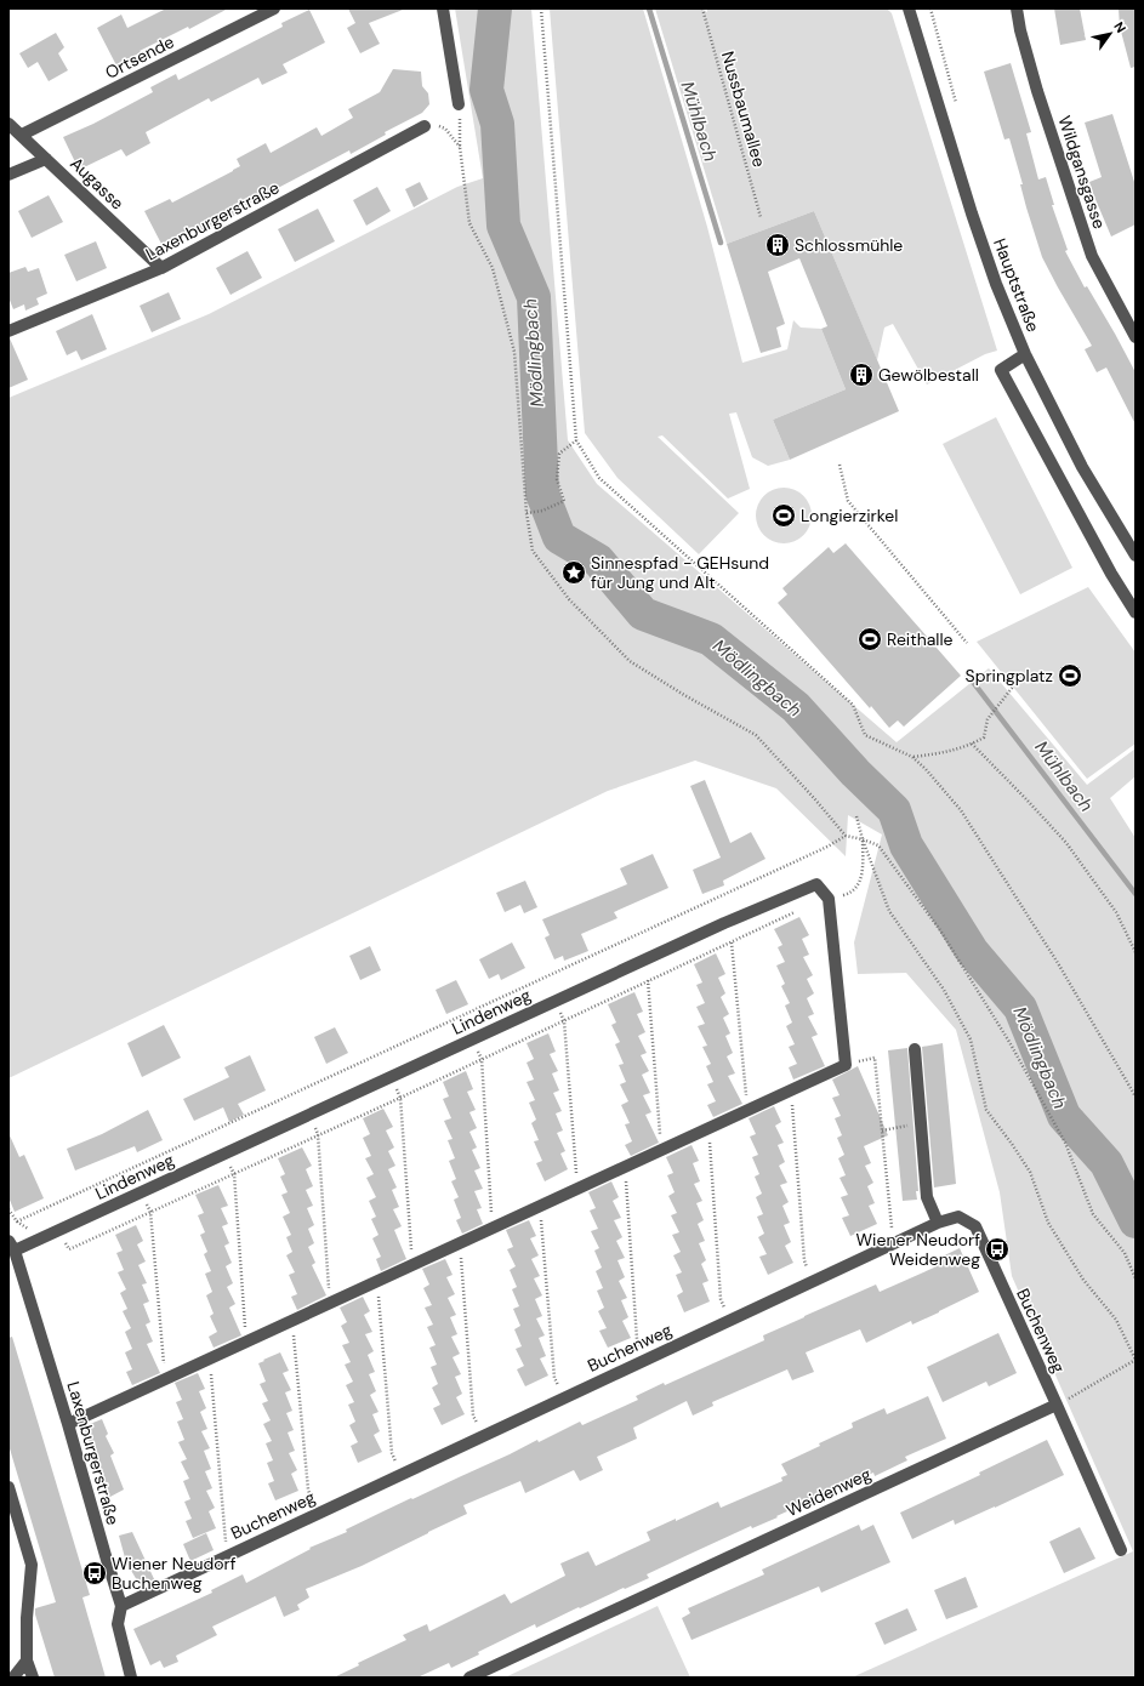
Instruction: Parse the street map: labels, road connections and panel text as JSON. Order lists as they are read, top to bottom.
{
  "streets": {
    "street": [
      "Ortsende",
      "Wildgansgasse",
      "Augasse",
      "Laxenburgerstraße",
      "Hauptstraße",
      "Lindenweg",
      "Buchenweg",
      "Weidenweg"
    ],
    "path": ["Nussbaumallee"]
  },
  "crossings": [
    ["Ortsende", "Augasse"],
    ["Augasse", "Laxenburgerstraße"],
    ["Laxenburgerstraße", "Lindenweg"],
    ["Laxenburgerstraße", "Buchenweg"],
    ["Buchenweg", "Weidenweg"]
  ],
  "water": ["Mühlbach", "Mödlingbach"],
  "places": {
    "building": ["Schlossmühle", "Gewölbestall"],
    "sports": ["Longierzirkel", "Reithalle", "Springplatz"],
    "place": ["Sinnespfad - GEHsund für Jung und Alt"],
    "bus stop": ["Wiener Neudorf Weidenweg", "Wiener Neudorf Buchenweg"]
  },
  "north": "top right"
}
